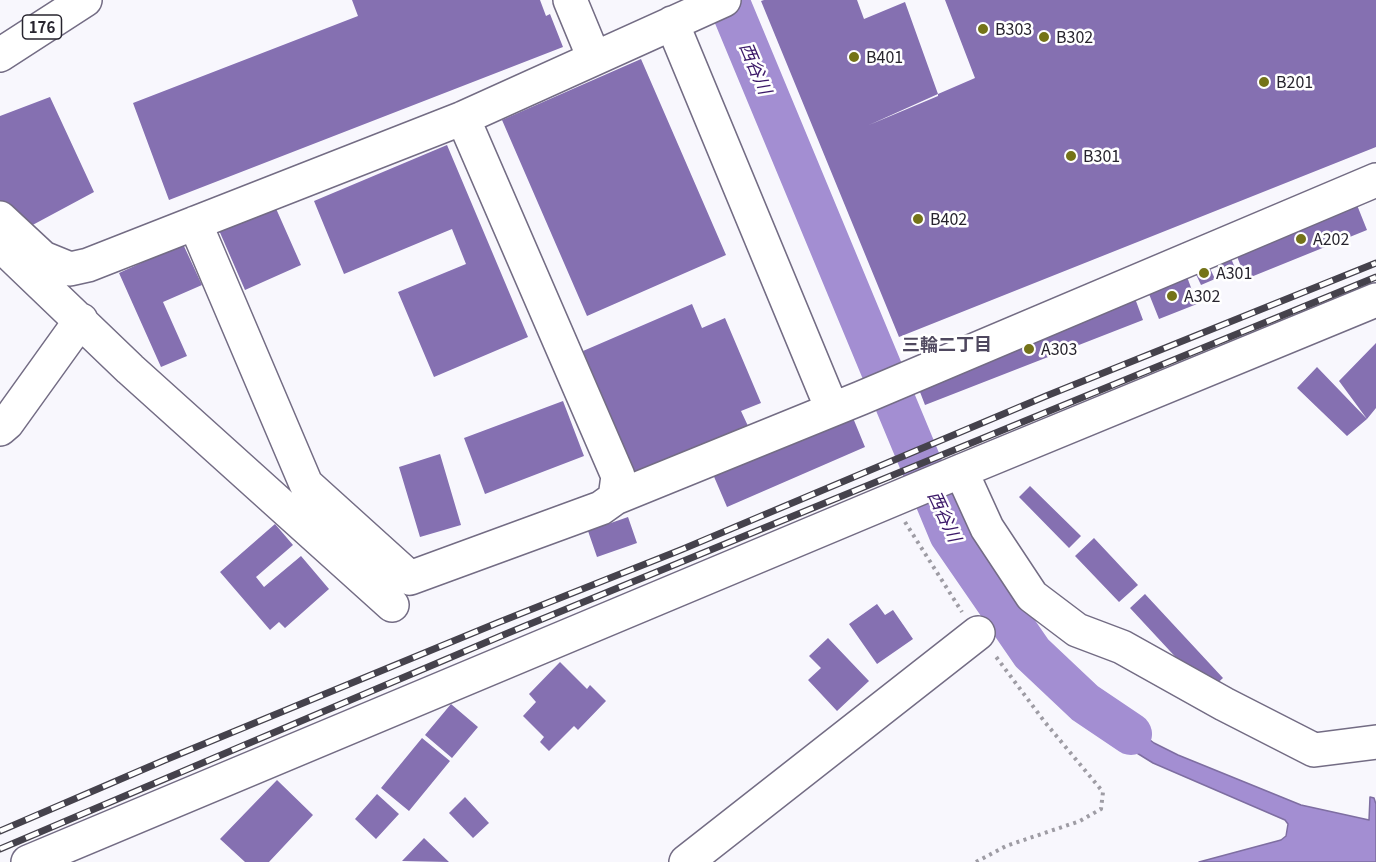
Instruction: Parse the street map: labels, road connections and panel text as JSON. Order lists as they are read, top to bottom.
{
  "streets": {
    "main road": ["176"]
  },
  "districts": ["三輪二丁目"],
  "water": ["西谷川"],
  "places": [
    "B303",
    "B302",
    "B401",
    "B201",
    "B301",
    "B402",
    "A202",
    "A301",
    "A302",
    "A303"
  ]
}
